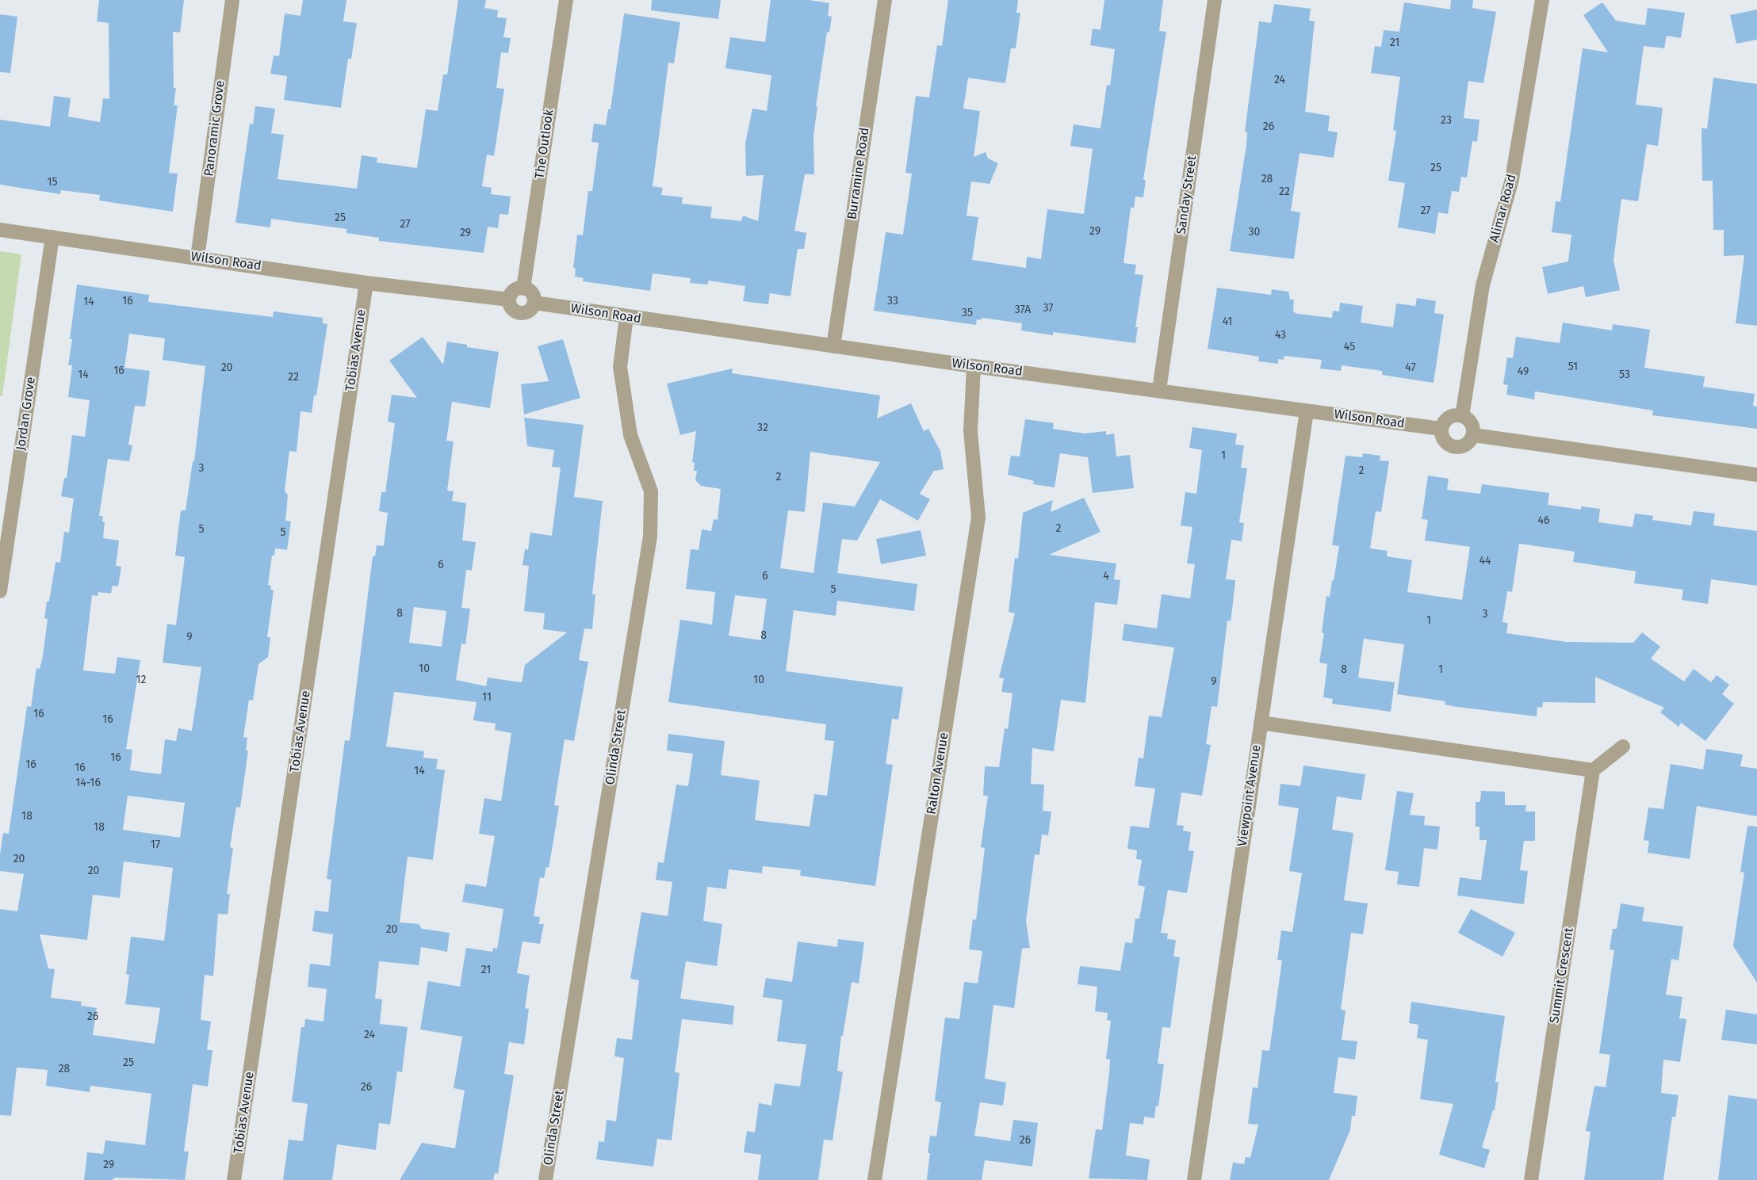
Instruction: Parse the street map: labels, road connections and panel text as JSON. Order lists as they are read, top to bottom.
{
  "streets": {
    "street": [
      "Panoramic Grove",
      "The Outlook",
      "Burramine Road",
      "Sanday Street",
      "Alimar Road",
      "Wilson Road",
      "Tobias Avenue",
      "Jordan Grove",
      "Olinda Street",
      "Ralton Avenue",
      "Viewpoint Avenue",
      "Summit Crescent"
    ]
  },
  "crossings": [
    ["Panoramic Grove", "Wilson Road"],
    ["The Outlook", "Wilson Road"],
    ["Burramine Road", "Wilson Road"],
    ["Sanday Street", "Wilson Road"],
    ["Alimar Road", "Wilson Road"],
    ["Wilson Road", "Tobias Avenue"],
    ["Wilson Road", "Jordan Grove"],
    ["Wilson Road", "Olinda Street"],
    ["Wilson Road", "Ralton Avenue"],
    ["Wilson Road", "Viewpoint Avenue"]
  ],
  "house_numbers": [
    "21",
    "24",
    "23",
    "26",
    "25",
    "28",
    "15",
    "22",
    "27",
    "25",
    "27",
    "29",
    "30",
    "29",
    "16",
    "33",
    "14",
    "37",
    "37A",
    "35",
    "41",
    "43",
    "45",
    "51",
    "20",
    "47",
    "16",
    "49",
    "14",
    "53",
    "22",
    "32",
    "1",
    "3",
    "2",
    "2",
    "46",
    "2",
    "5",
    "5",
    "44",
    "6",
    "6",
    "4",
    "5",
    "8",
    "3",
    "1",
    "8",
    "9",
    "10",
    "8",
    "1",
    "12",
    "10",
    "9",
    "11",
    "16",
    "16",
    "16",
    "16",
    "16",
    "14",
    "14-16",
    "18",
    "18",
    "17",
    "20",
    "20",
    "20",
    "21",
    "26",
    "24",
    "25",
    "28",
    "26",
    "26",
    "29"
  ]
}
